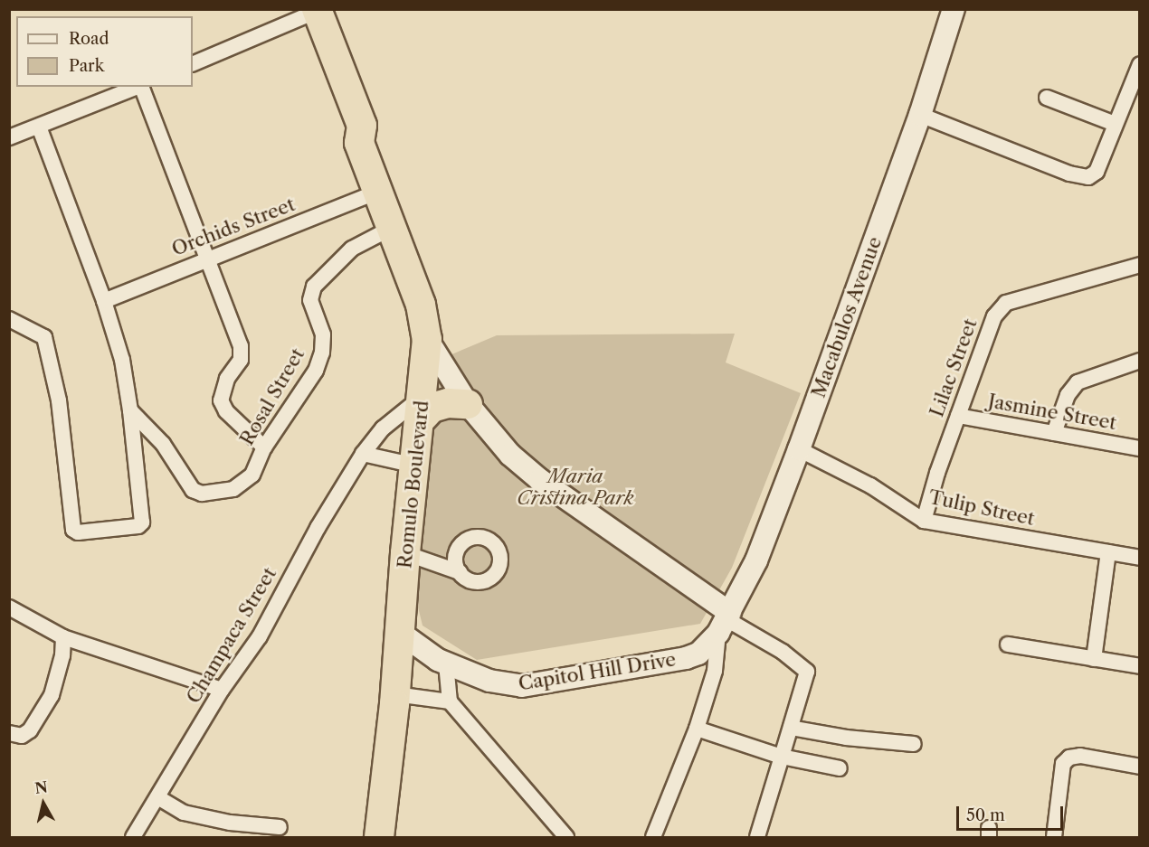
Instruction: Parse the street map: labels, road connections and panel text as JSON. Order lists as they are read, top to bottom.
{
  "streets": {
    "highway": ["Romulo Boulevard"],
    "street": [
      "Orchids Street",
      "Macabulos Avenue",
      "Lilac Street",
      "Rosal Street",
      "Jasmine Street",
      "Tulip Street",
      "Champaca Street",
      "Capitol Hill Drive"
    ]
  },
  "crossings": [
    ["Orchids Street", "Romulo Boulevard"],
    ["Macabulos Avenue", "Tulip Street"],
    ["Macabulos Avenue", "Capitol Hill Drive"],
    ["Lilac Street", "Jasmine Street"],
    ["Lilac Street", "Tulip Street"],
    ["Rosal Street", "Romulo Boulevard"],
    ["Romulo Boulevard", "Champaca Street"],
    ["Romulo Boulevard", "Capitol Hill Drive"]
  ],
  "parks": ["Maria Cristina Park"],
  "legend": ["Road", "Park"],
  "scale_bar": "50 m",
  "north": "top"
}
